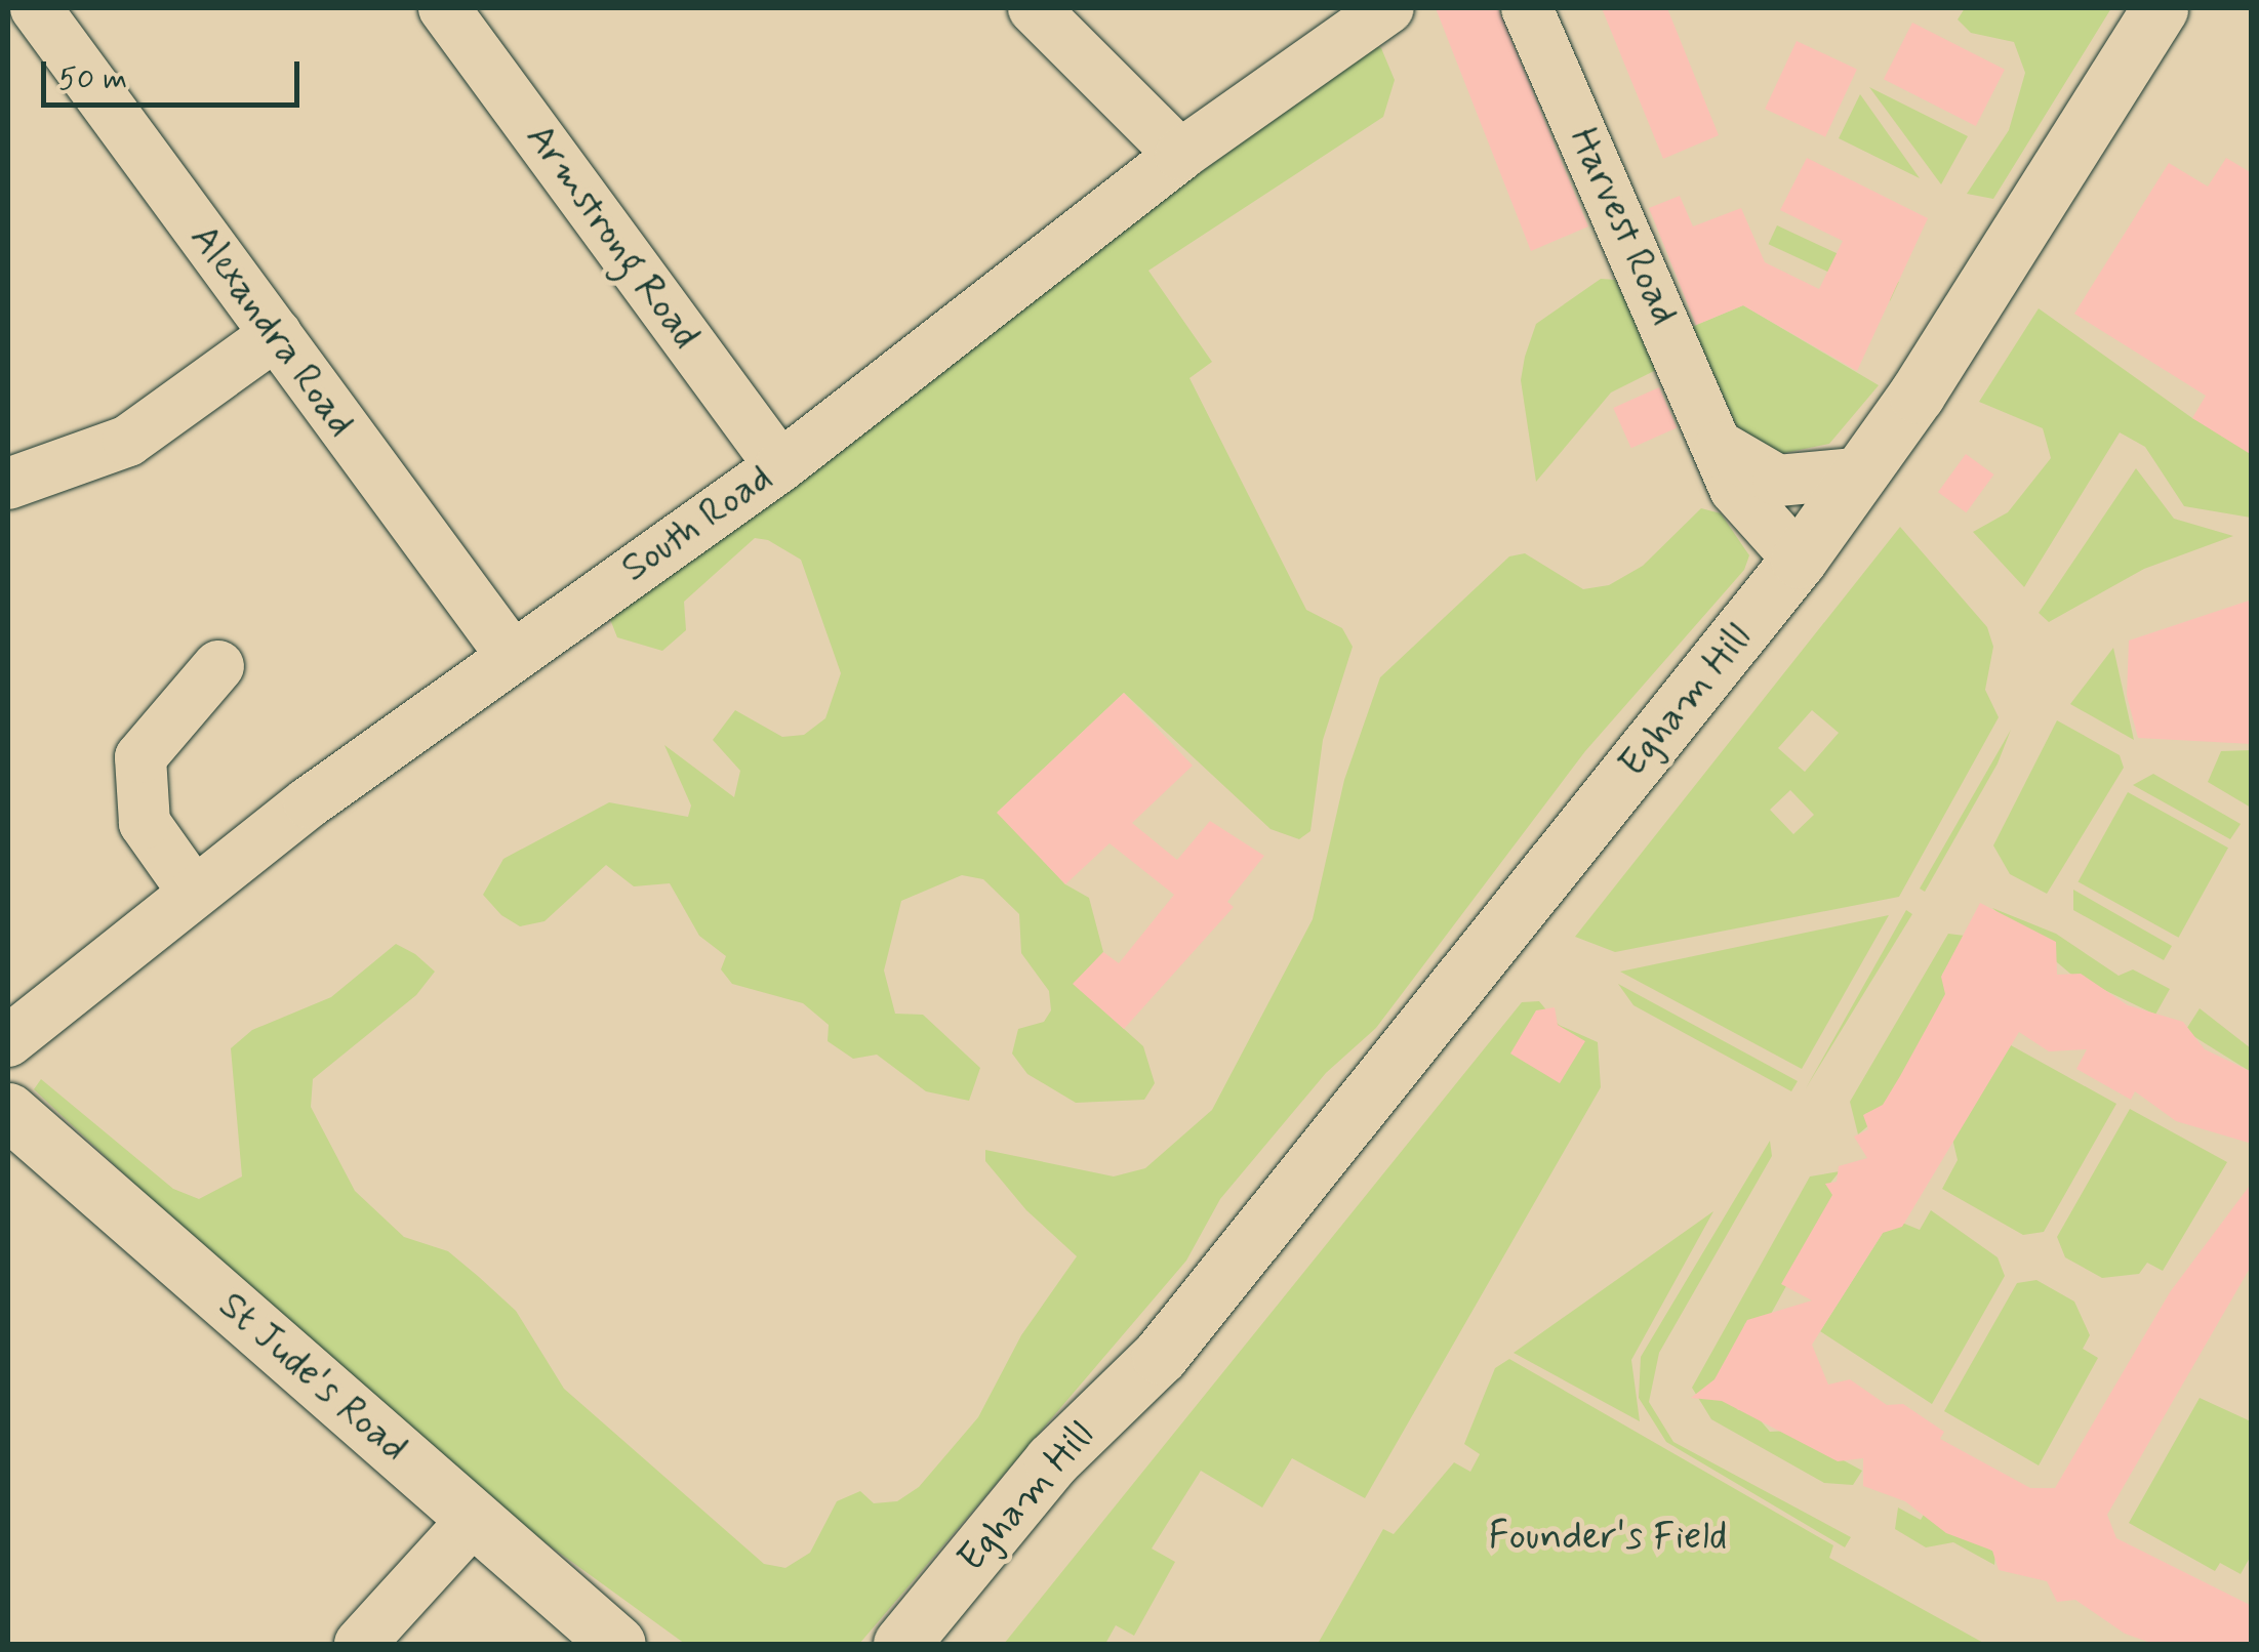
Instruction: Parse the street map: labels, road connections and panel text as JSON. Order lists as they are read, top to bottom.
{
  "streets": {
    "main road": ["Egham Hill", "St Jude's Road"],
    "street": [
      "Harvest Road",
      "Armstrong Road",
      "Alexandra Road",
      "South Road"
    ]
  },
  "crossings": [
    ["Harvest Road", "Egham Hill"],
    ["Armstrong Road", "South Road"],
    ["Alexandra Road", "South Road"]
  ],
  "parks": ["Founder's Field"],
  "scale_bar": "50 m"
}
